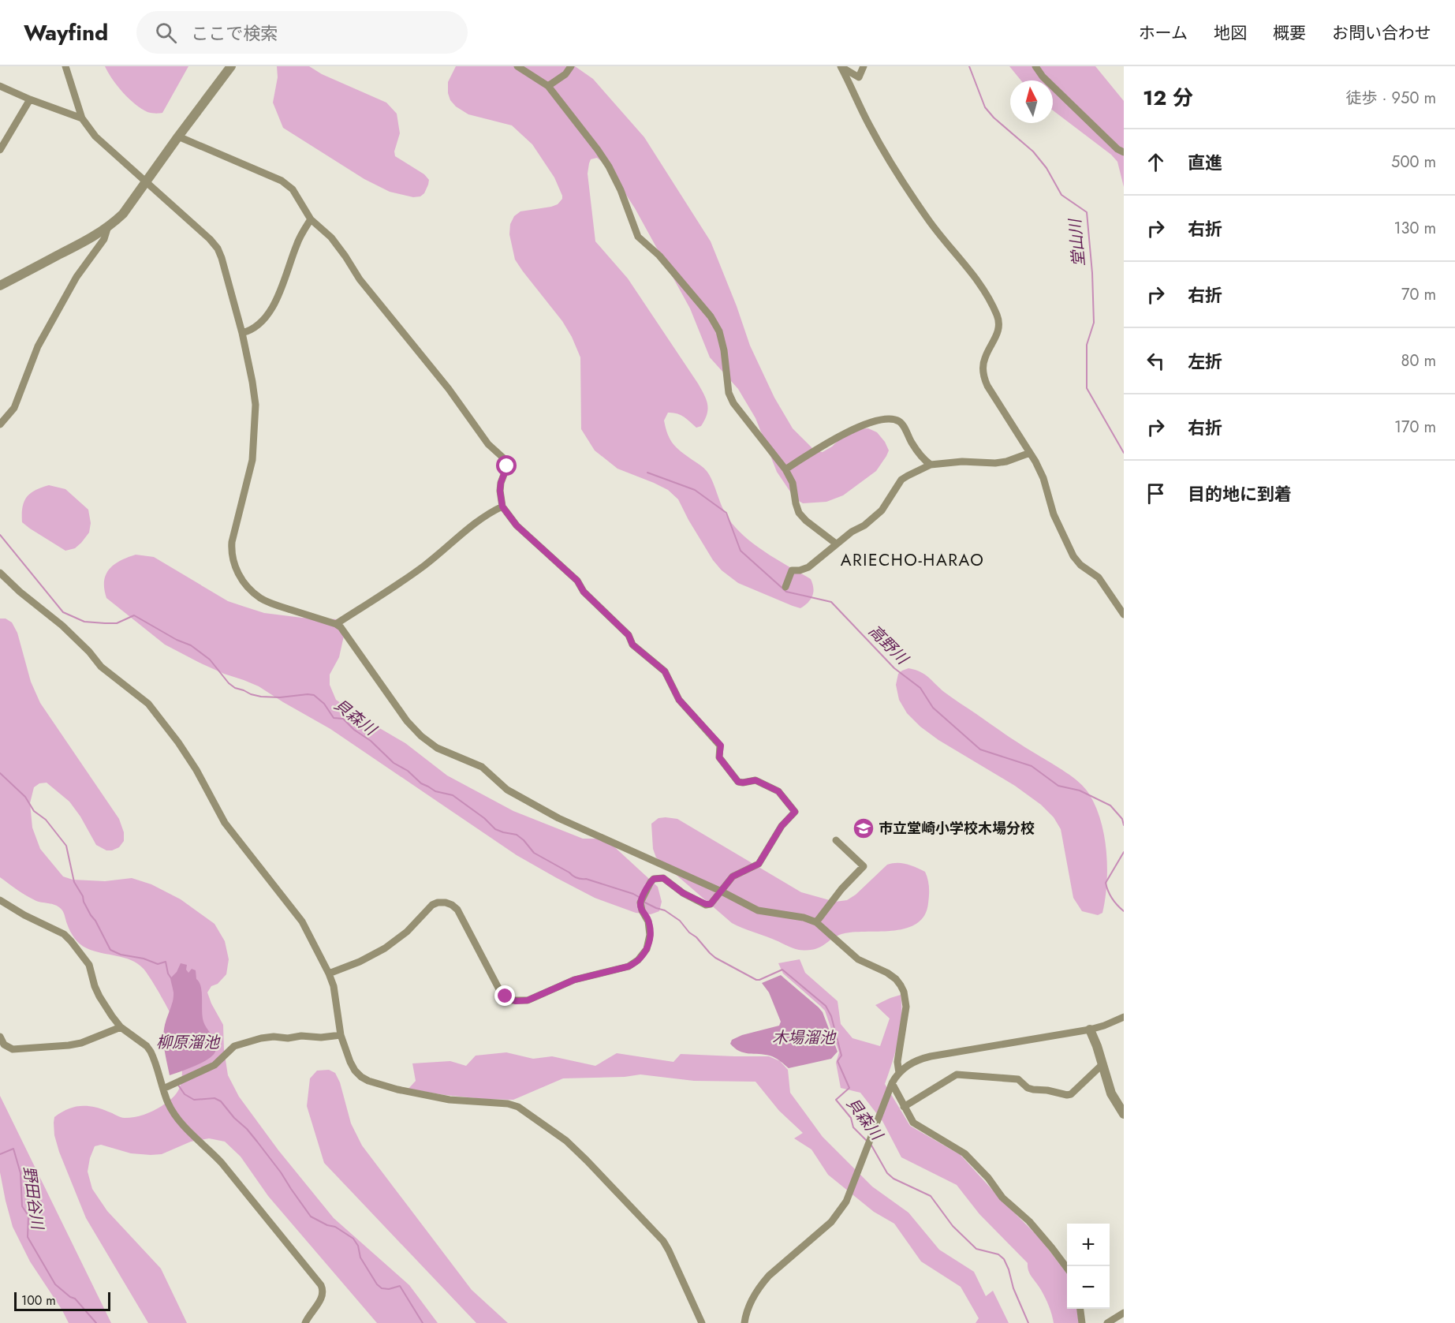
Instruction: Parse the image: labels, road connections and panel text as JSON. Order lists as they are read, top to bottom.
{
  "districts": ["ARIECHO-HARAO"],
  "water": [
    "堂山川",
    "高野川",
    "貝森川",
    "木場溜池",
    "柳原溜池",
    "野田谷川"
  ],
  "places": {
    "school or university": ["市立堂崎小学校木場分校"]
  },
  "scale_bar": "100 m",
  "north": "top",
  "page": {
    "header": "Wayfind",
    "search": "ここで検索",
    "nav": [
      "ホーム",
      "地図",
      "概要",
      "お問い合わせ"
    ],
    "heading": ["12 分", "徒歩 · 950 m"],
    "list": [
      ["直進", "500 m"],
      ["右折", "130 m"],
      ["右折", "70 m"],
      ["左折", "80 m"],
      ["右折", "170 m"],
      "目的地に到着"
    ],
    "map_buttons": ["+", "−"],
    "scale": "100 m"
  }
}
